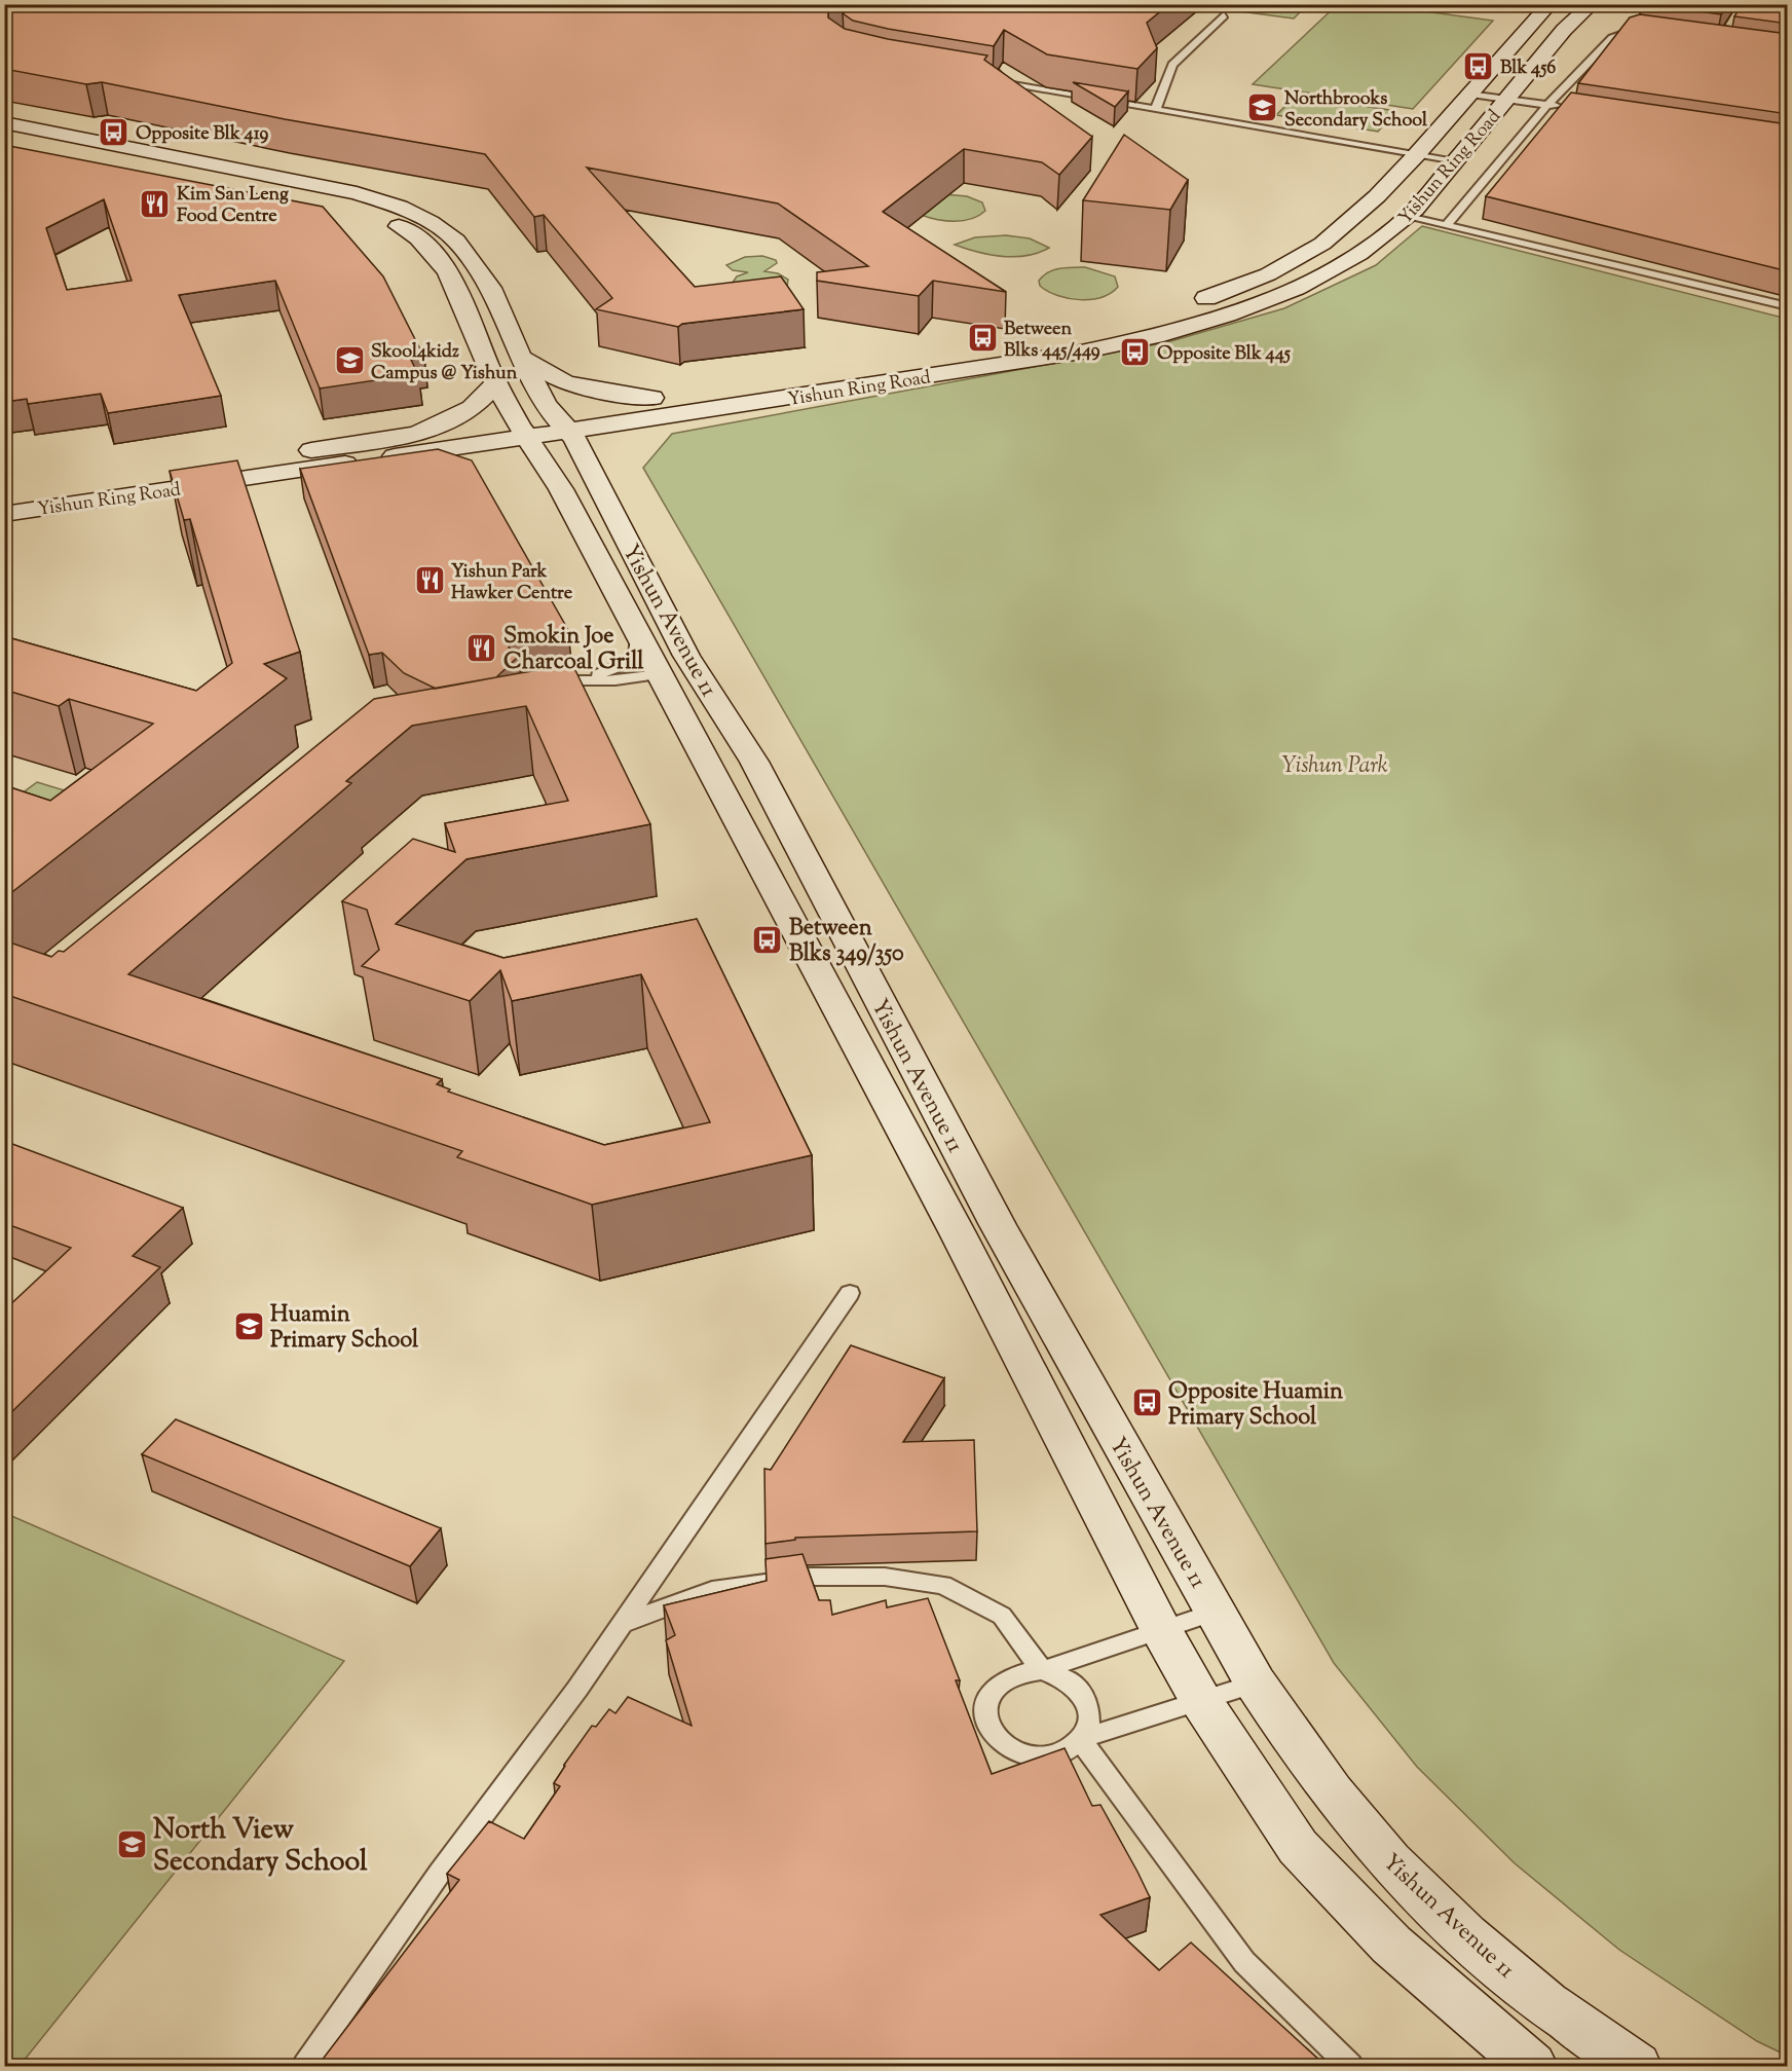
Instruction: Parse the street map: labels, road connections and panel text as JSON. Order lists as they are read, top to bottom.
{
  "streets": {
    "street": ["Yishun Ring Road", "Yishun Avenue 11"]
  },
  "crossings": [
    ["Yishun Ring Road", "Yishun Avenue 11"]
  ],
  "parks": ["Yishun Park"],
  "places": {
    "bus stop": [
      "Blk 456",
      "Opposite Blk 419",
      "Between Blks 445/449",
      "Opposite Blk 445",
      "Between Blks 349/350",
      "Opposite Huamin Primary School"
    ],
    "school or university": [
      "Northbrooks Secondary School",
      "Skool4kidz Campus @ Yishun",
      "Huamin Primary School",
      "North View Secondary School"
    ],
    "restaurant": ["Kim San Leng Food Centre", "Yishun Park Hawker Centre", "Smokin Joe Charcoal Grill"]
  }
}
